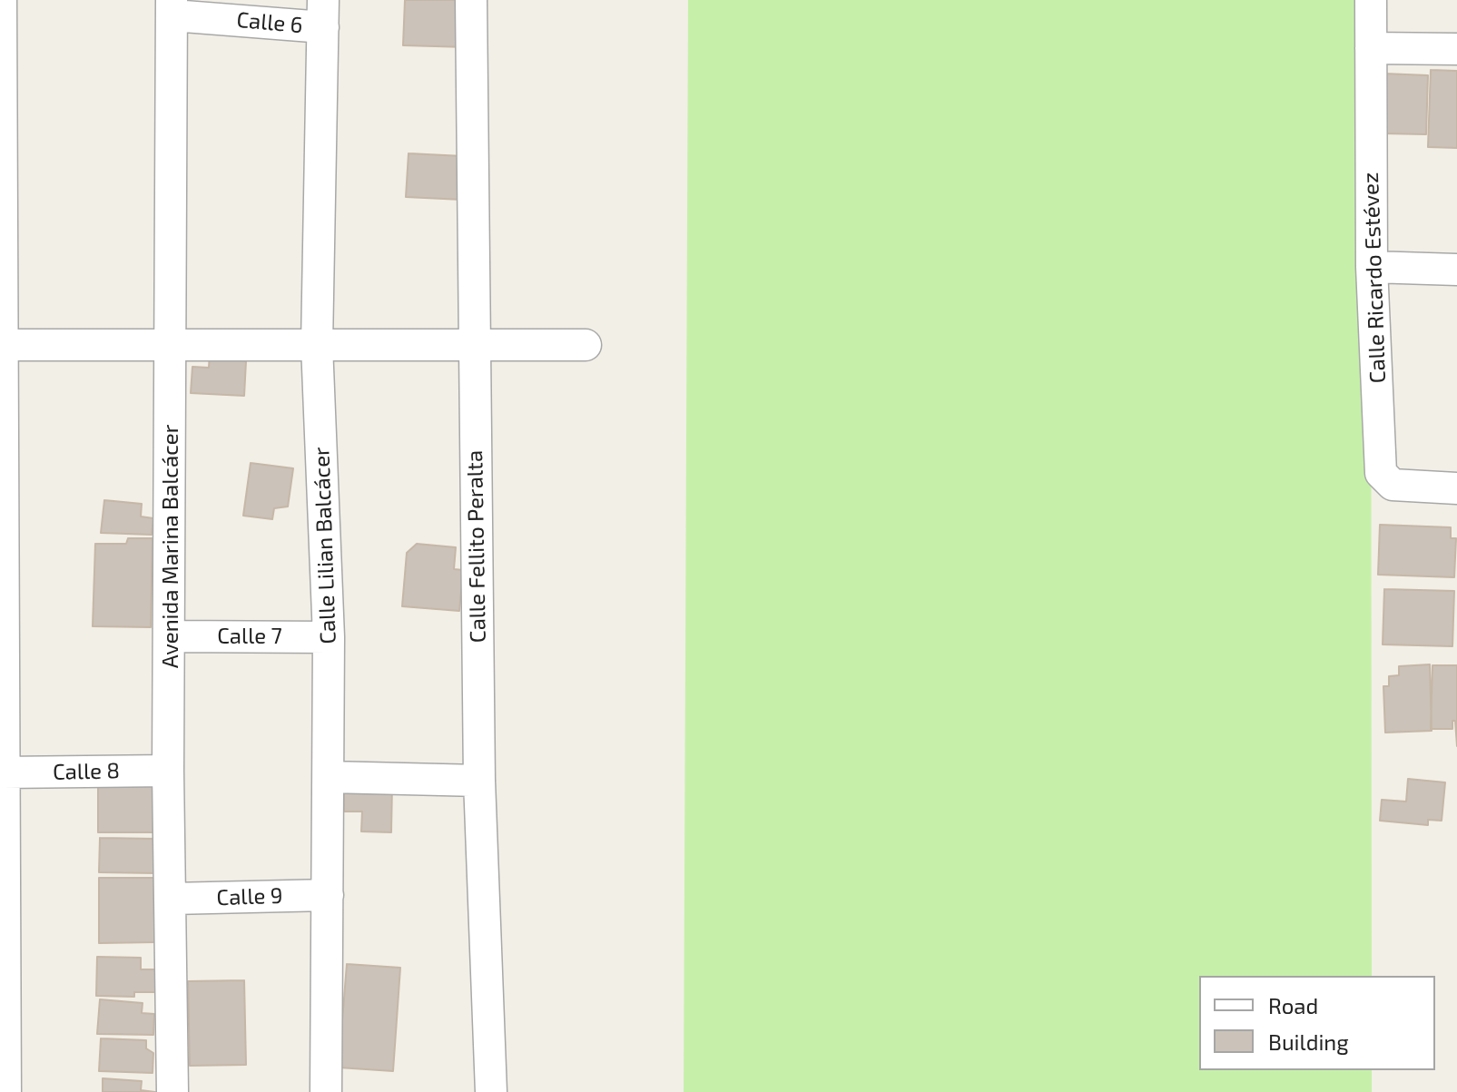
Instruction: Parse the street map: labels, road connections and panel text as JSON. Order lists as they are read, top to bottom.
{
  "streets": {
    "street": [
      "Calle 6",
      "Calle Ricardo Estévez",
      "Calle Lilian Balcácer",
      "Avenida Marina Balcácer",
      "Calle Fellito Peralta",
      "Calle 7",
      "Calle 8",
      "Calle 9"
    ]
  },
  "crossings": [
    ["Calle 6", "Calle Lilian Balcácer"],
    ["Calle 6", "Avenida Marina Balcácer"],
    ["Calle Lilian Balcácer", "Calle 7"],
    ["Calle Lilian Balcácer", "Calle 9"],
    ["Avenida Marina Balcácer", "Calle 7"],
    ["Avenida Marina Balcácer", "Calle 8"],
    ["Avenida Marina Balcácer", "Calle 9"]
  ],
  "legend": ["Road", "Building"]
}
